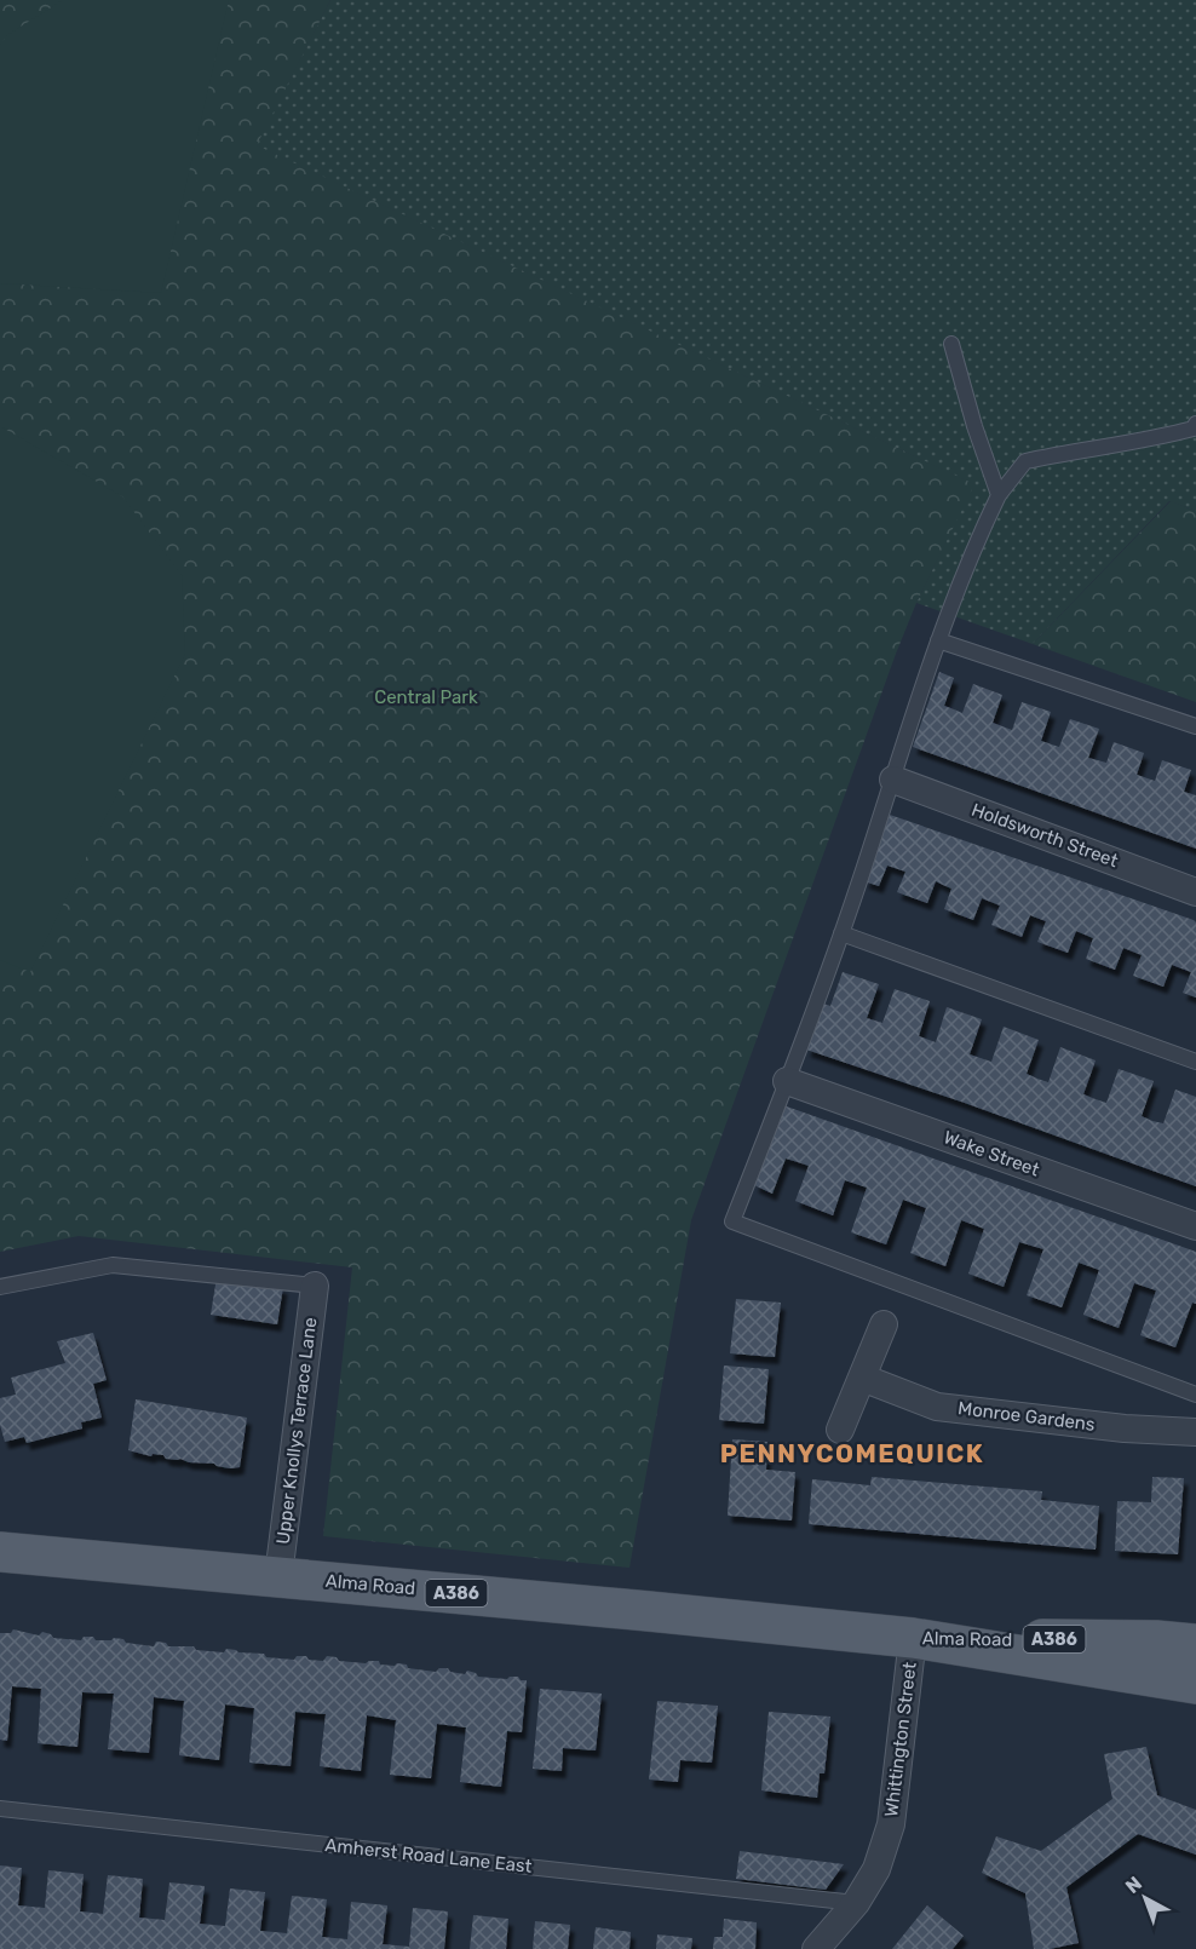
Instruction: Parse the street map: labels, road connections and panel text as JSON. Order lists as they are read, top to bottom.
{
  "streets": {
    "main road": ["Alma Road", "A386"],
    "street": [
      "Holdsworth Street",
      "Wake Street",
      "Monroe Gardens",
      "Upper Knollys Terrace Lane",
      "Whittington Street"
    ],
    "lane": ["Amherst Road Lane East"]
  },
  "crossings": [
    ["Upper Knollys Terrace Lane", "Alma Road"],
    ["Alma Road", "Whittington Street"],
    ["Whittington Street", "Amherst Road Lane East"]
  ],
  "districts": ["PENNYCOMEQUICK"],
  "parks": ["Central Park"],
  "north": "top left"
}
